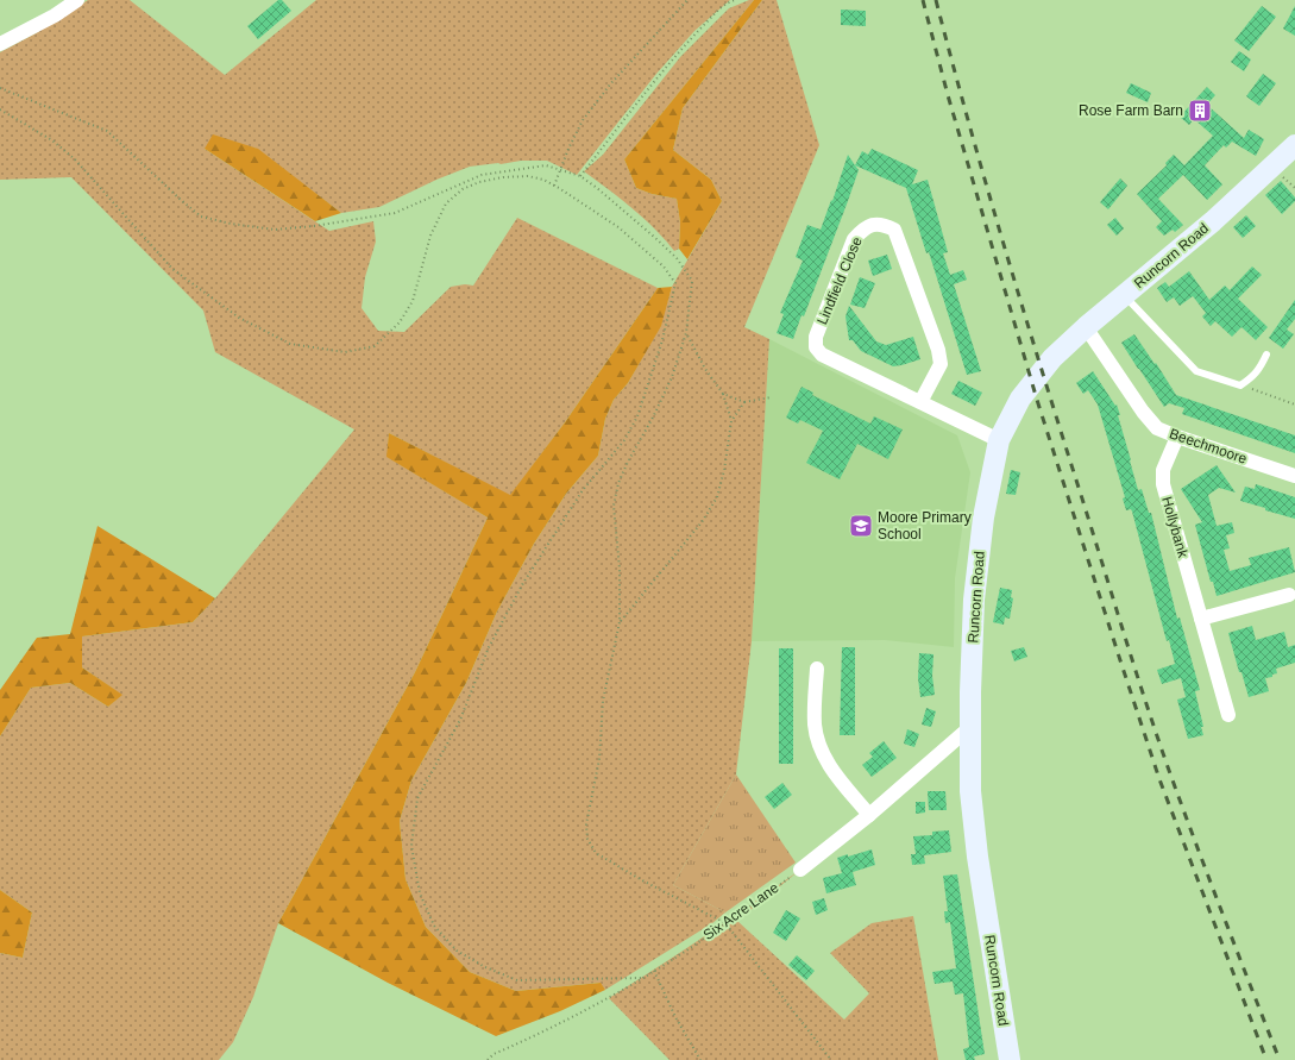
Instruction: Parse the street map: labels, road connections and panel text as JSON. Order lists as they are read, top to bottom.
{
  "streets": {
    "street": [
      "Runcorn Road",
      "Lindfield Close",
      "Beechmoore",
      "Hollybank"
    ],
    "path": ["Six Acre Lane"]
  },
  "crossings": [
    ["Runcorn Road", "Lindfield Close"],
    ["Runcorn Road", "Beechmoore"],
    ["Beechmoore", "Hollybank"]
  ],
  "places": {
    "building": ["Rose Farm Barn"],
    "school or university": ["Moore Primary School"]
  }
}
